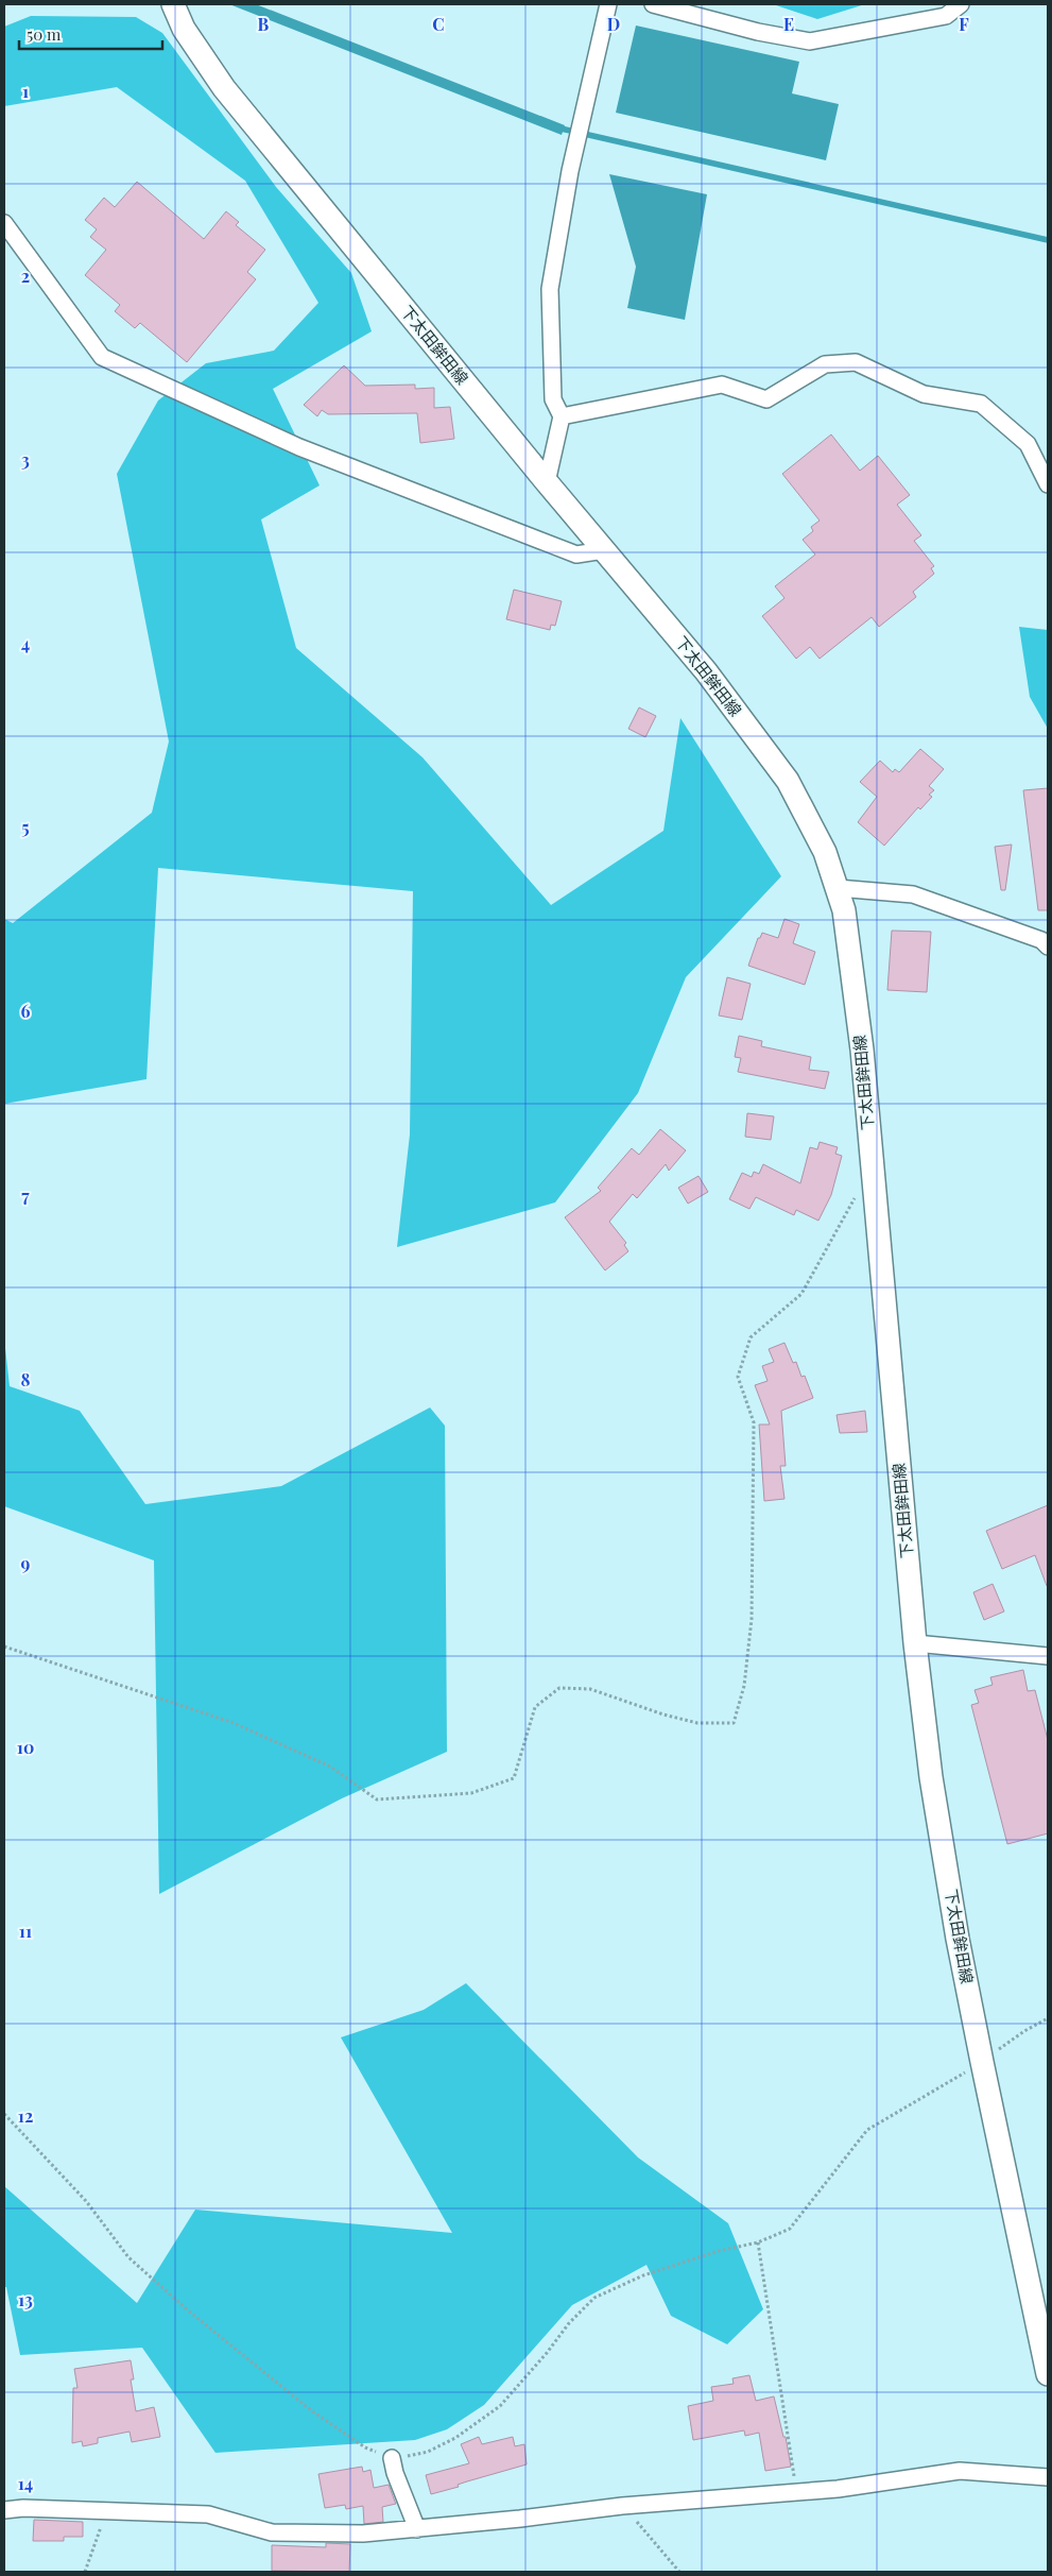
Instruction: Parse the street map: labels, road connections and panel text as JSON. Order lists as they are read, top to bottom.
{
  "streets": {
    "main road": ["下太田鉾田線"]
  },
  "scale_bar": "50 m",
  "grid": {
    "columns": [
      "B",
      "C",
      "D",
      "E",
      "F"
    ],
    "rows": [
      "1",
      "2",
      "3",
      "4",
      "5",
      "6",
      "7",
      "8",
      "9",
      "10",
      "11",
      "12",
      "13",
      "14"
    ]
  }
}
